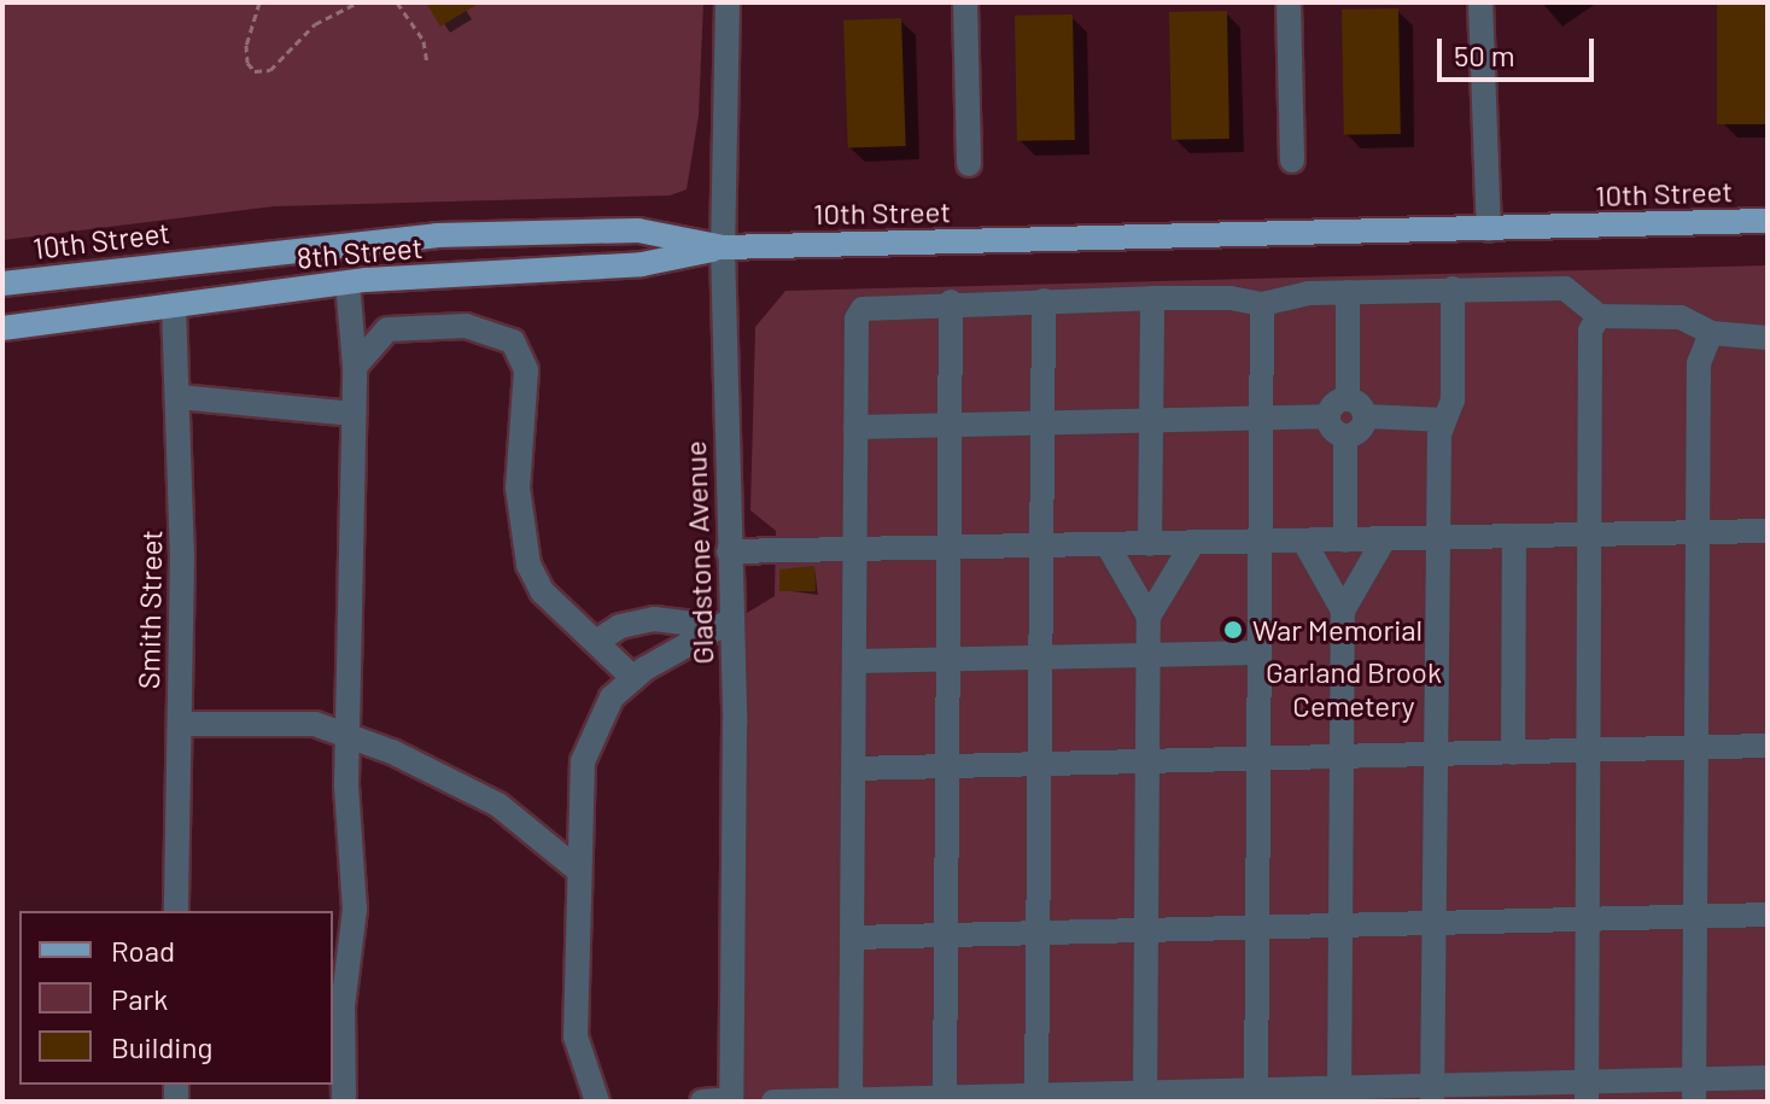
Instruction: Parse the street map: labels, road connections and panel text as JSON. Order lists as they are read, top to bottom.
{
  "streets": {
    "main road": ["10th Street", "8th Street"],
    "street": ["Gladstone Avenue", "Smith Street"]
  },
  "crossings": [
    ["10th Street", "8th Street"],
    ["10th Street", "Gladstone Avenue"],
    ["8th Street", "Gladstone Avenue"],
    ["8th Street", "Smith Street"]
  ],
  "parks": ["Garland Brook Cemetery"],
  "places": ["War Memorial"],
  "legend": ["Road", "Park", "Building"],
  "scale_bar": "50 m"
}
